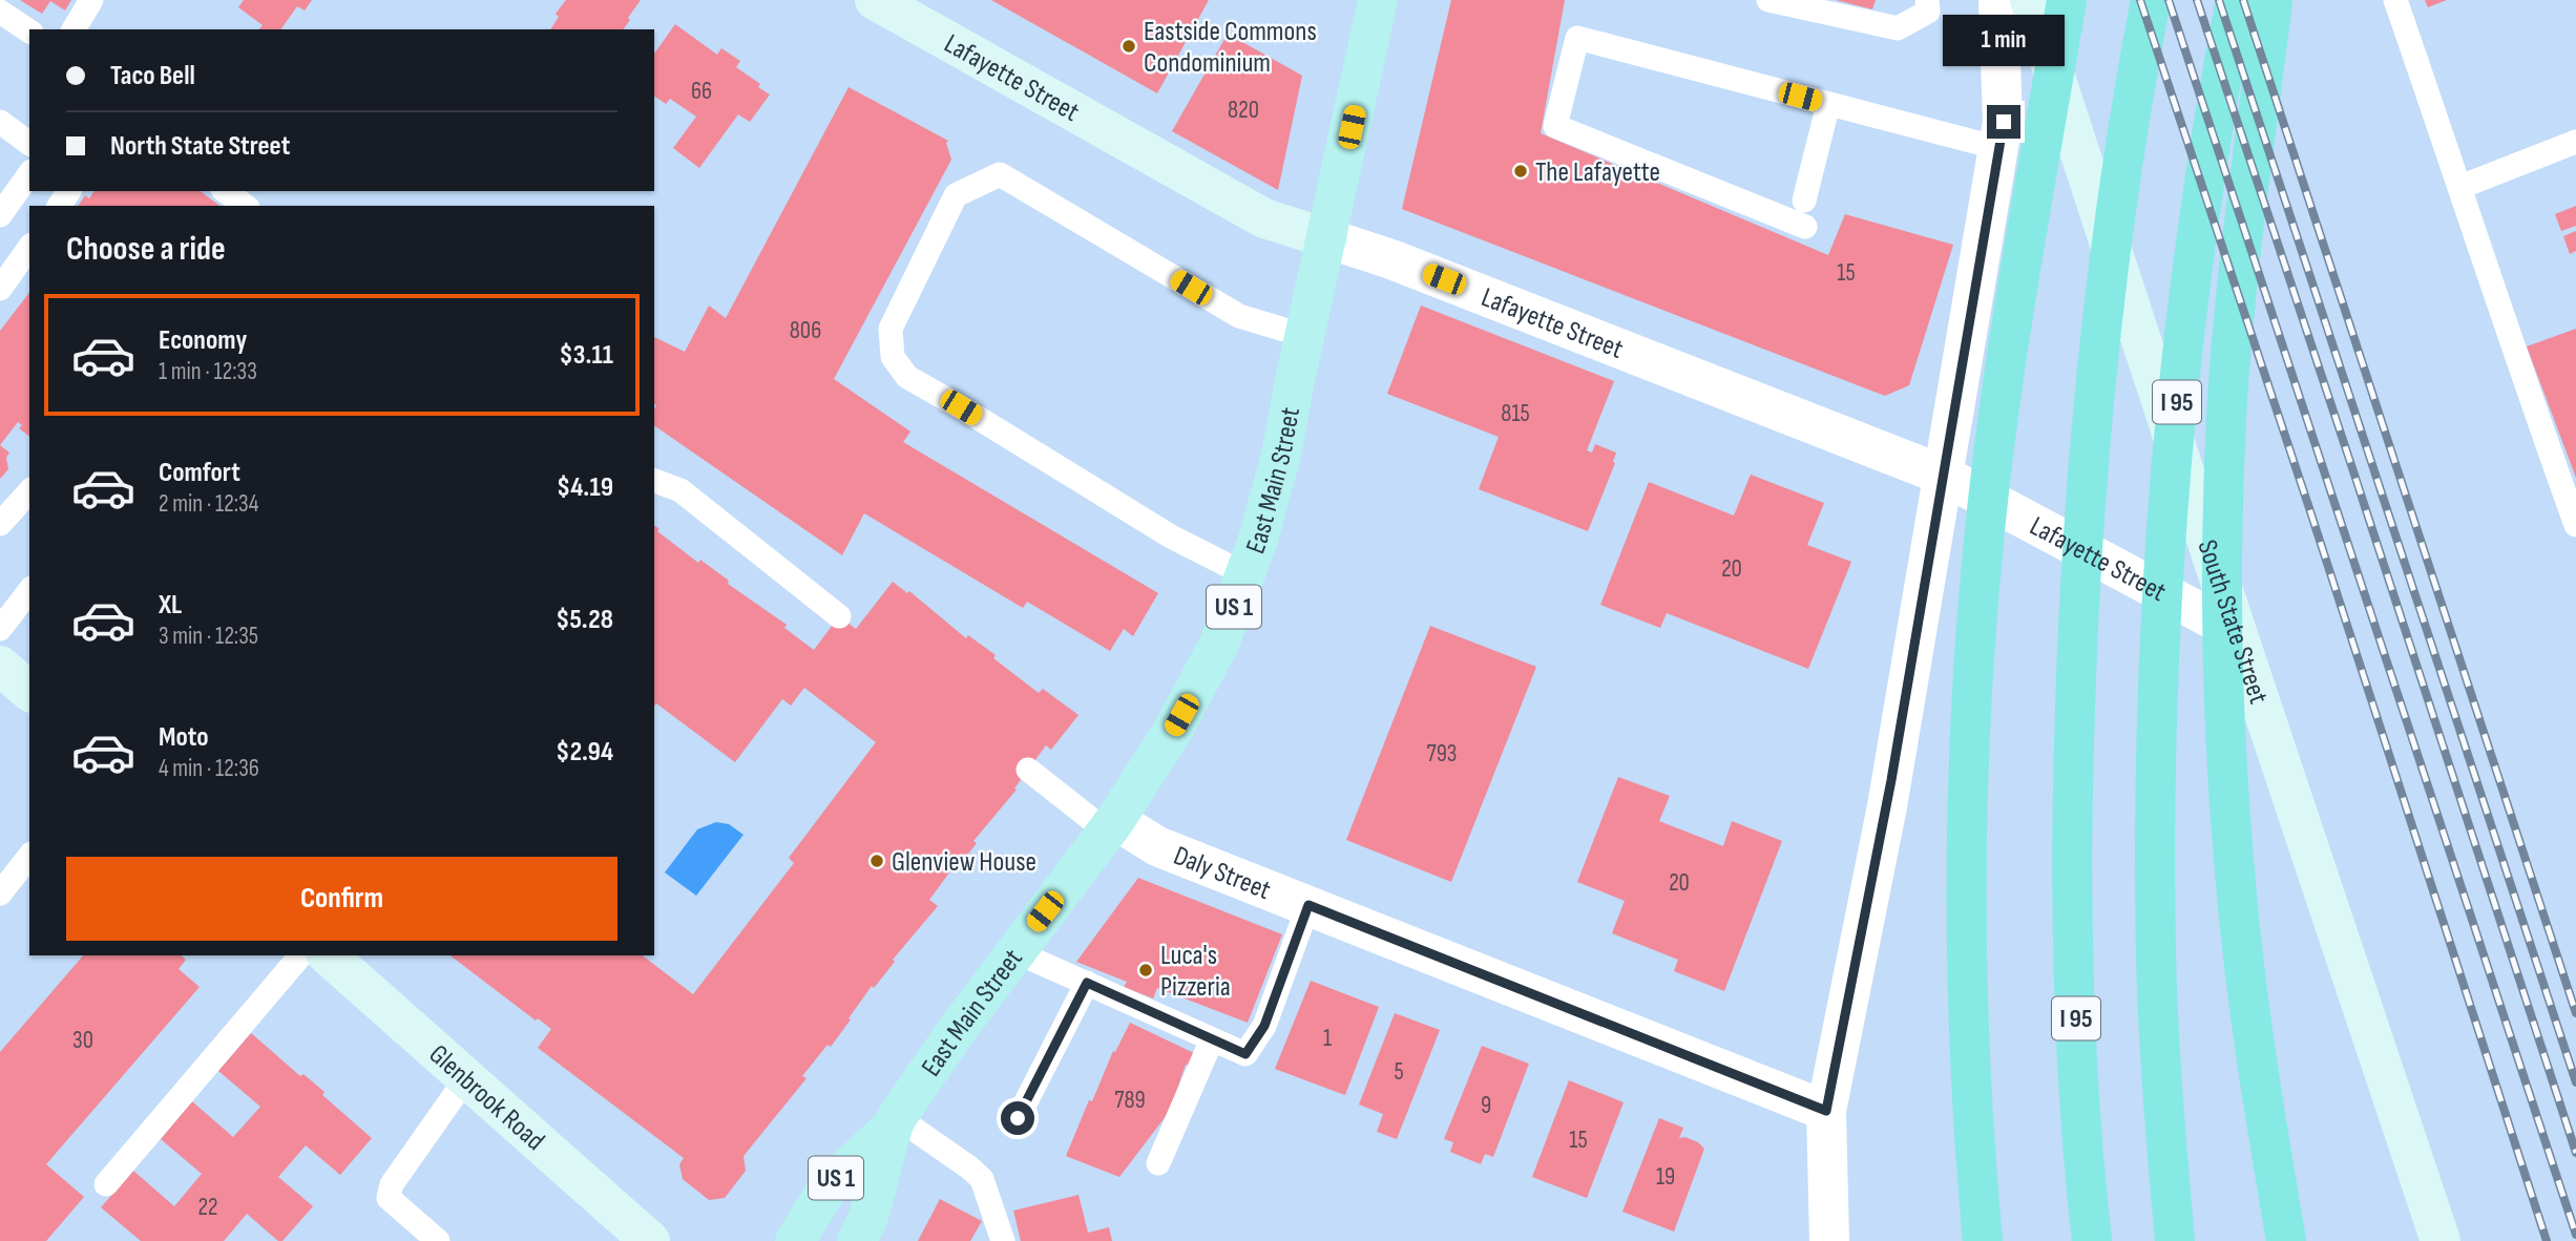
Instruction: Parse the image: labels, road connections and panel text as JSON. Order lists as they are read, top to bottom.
{
  "streets": {
    "highway": ["I 95"],
    "main road": [
      "Lafayette Street",
      "East Main Street",
      "US 1",
      "South State Street",
      "Glenbrook Road"
    ],
    "street": ["Daly Street"]
  },
  "crossings": [
    ["Lafayette Street", "East Main Street"],
    ["Lafayette Street", "South State Street"],
    ["East Main Street", "Daly Street"]
  ],
  "places": [
    "Eastside Commons Condominium",
    "The Lafayette",
    "Glenview House",
    "Luca's Pizzeria"
  ],
  "house_numbers": [
    "66",
    "820",
    "15",
    "806",
    "815",
    "20",
    "793",
    "20",
    "1",
    "30",
    "5",
    "789",
    "9",
    "15",
    "19",
    "22"
  ],
  "page": {
    "bubble": "1 min",
    "banner": ["Taco Bell", "North State Street"],
    "heading": "Choose a ride",
    "list": [
      {
        "name": "Economy",
        "note": "1 min · 12:33",
        "value": "$3.11"
      },
      {
        "name": "Comfort",
        "note": "2 min · 12:34",
        "value": "$4.19"
      },
      {
        "name": "XL",
        "note": "3 min · 12:35",
        "value": "$5.28"
      },
      {
        "name": "Moto",
        "note": "4 min · 12:36",
        "value": "$2.94"
      }
    ],
    "buttons": "Confirm"
  }
}
